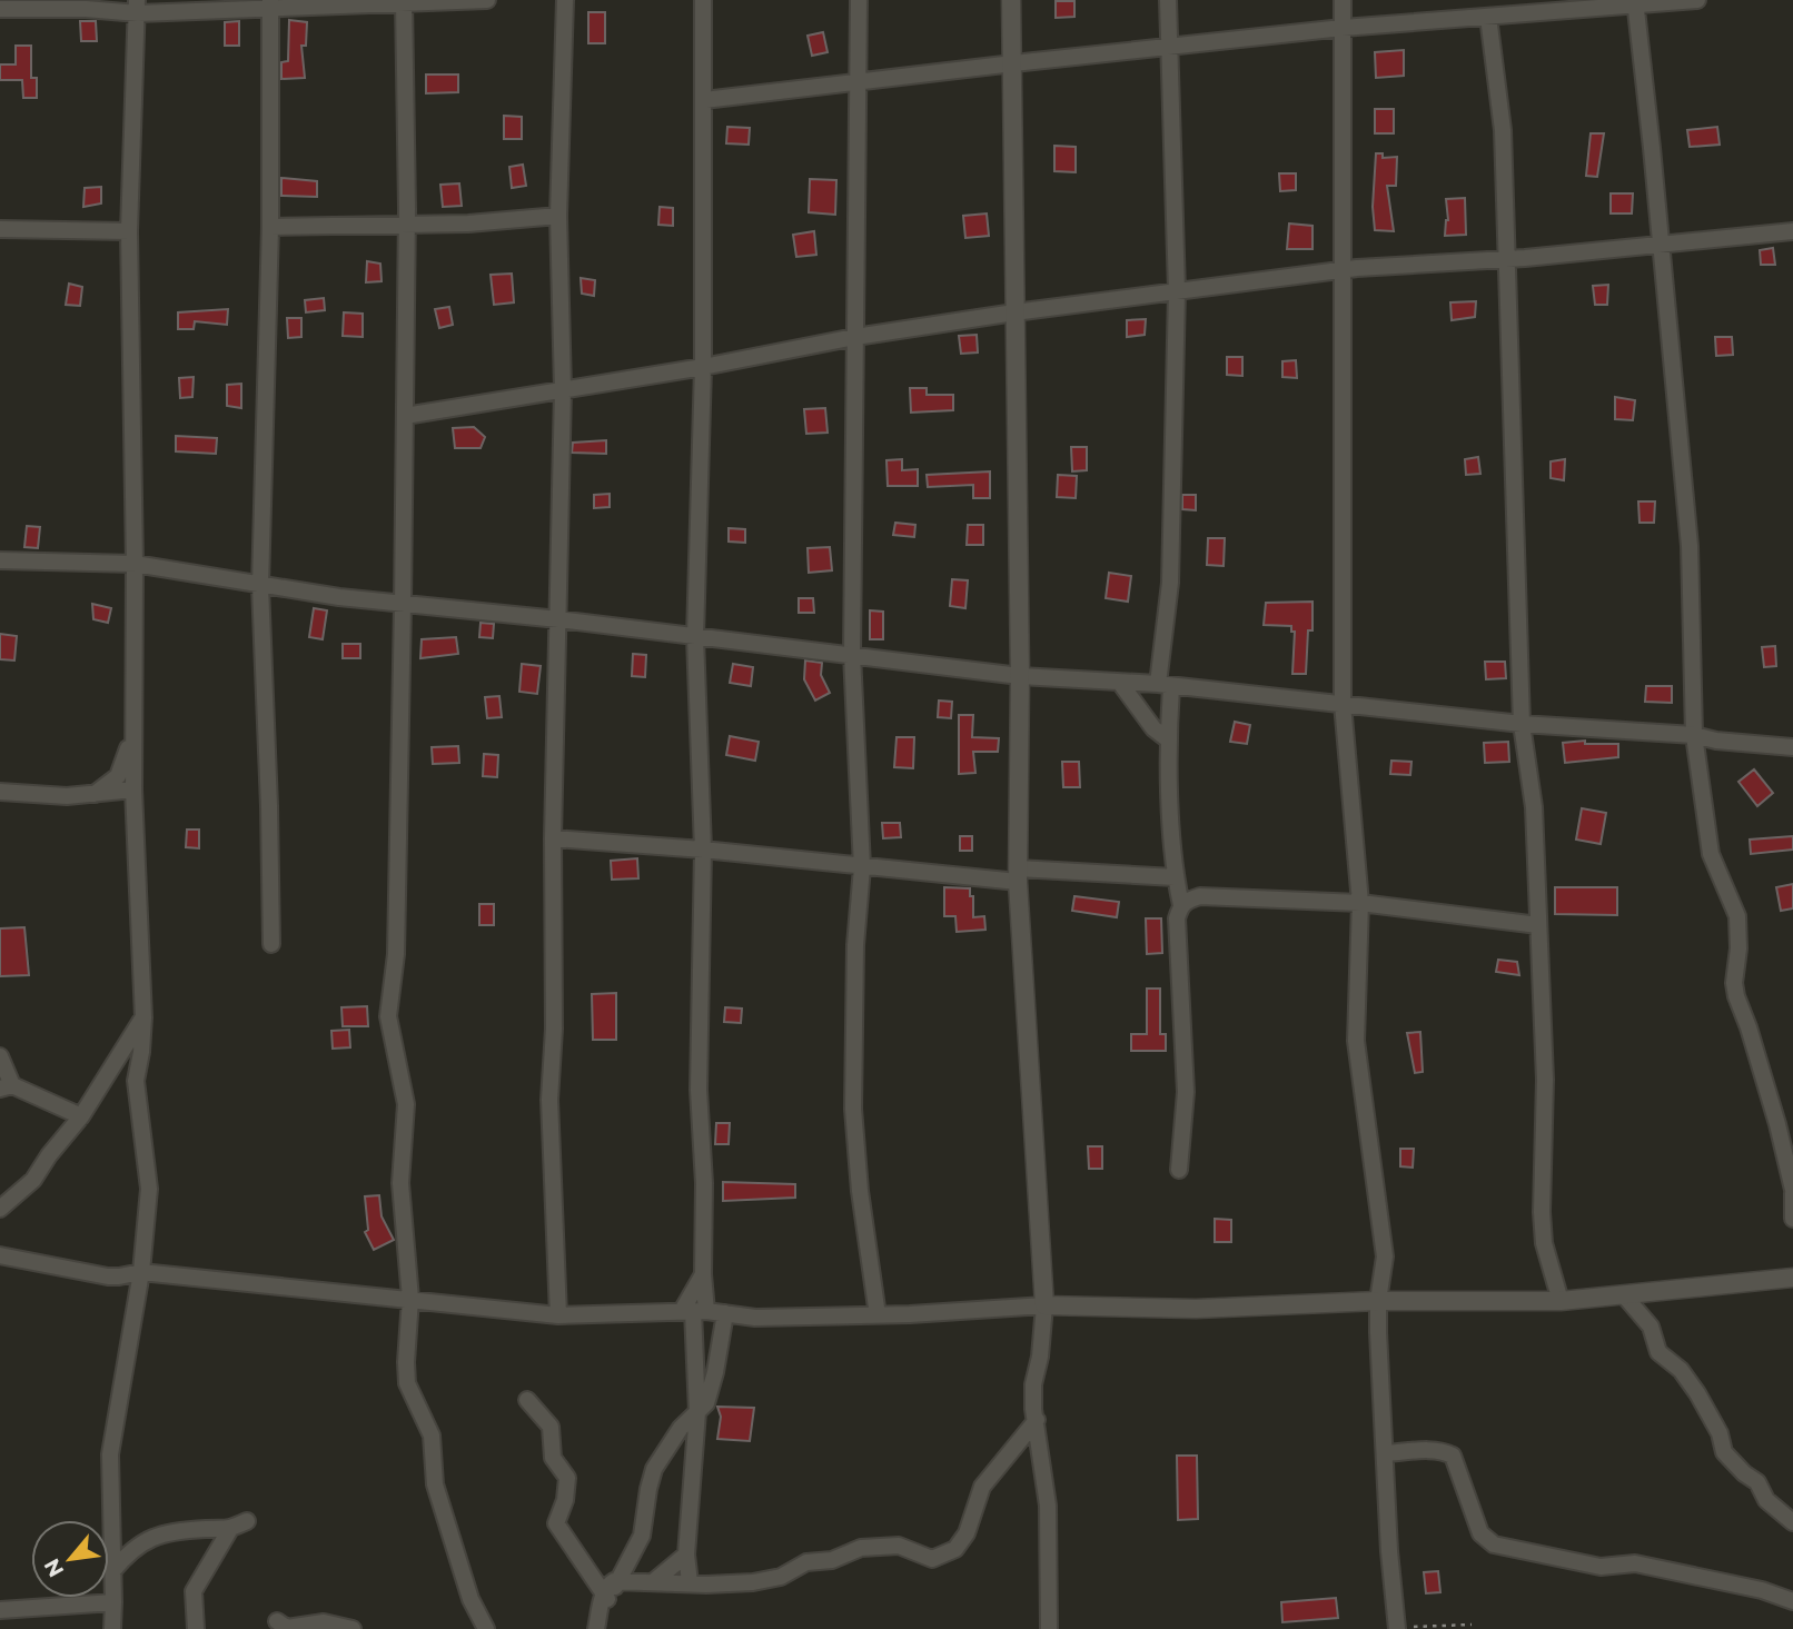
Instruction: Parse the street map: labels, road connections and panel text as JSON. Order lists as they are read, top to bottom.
{
  "north": "bottom left"
}
